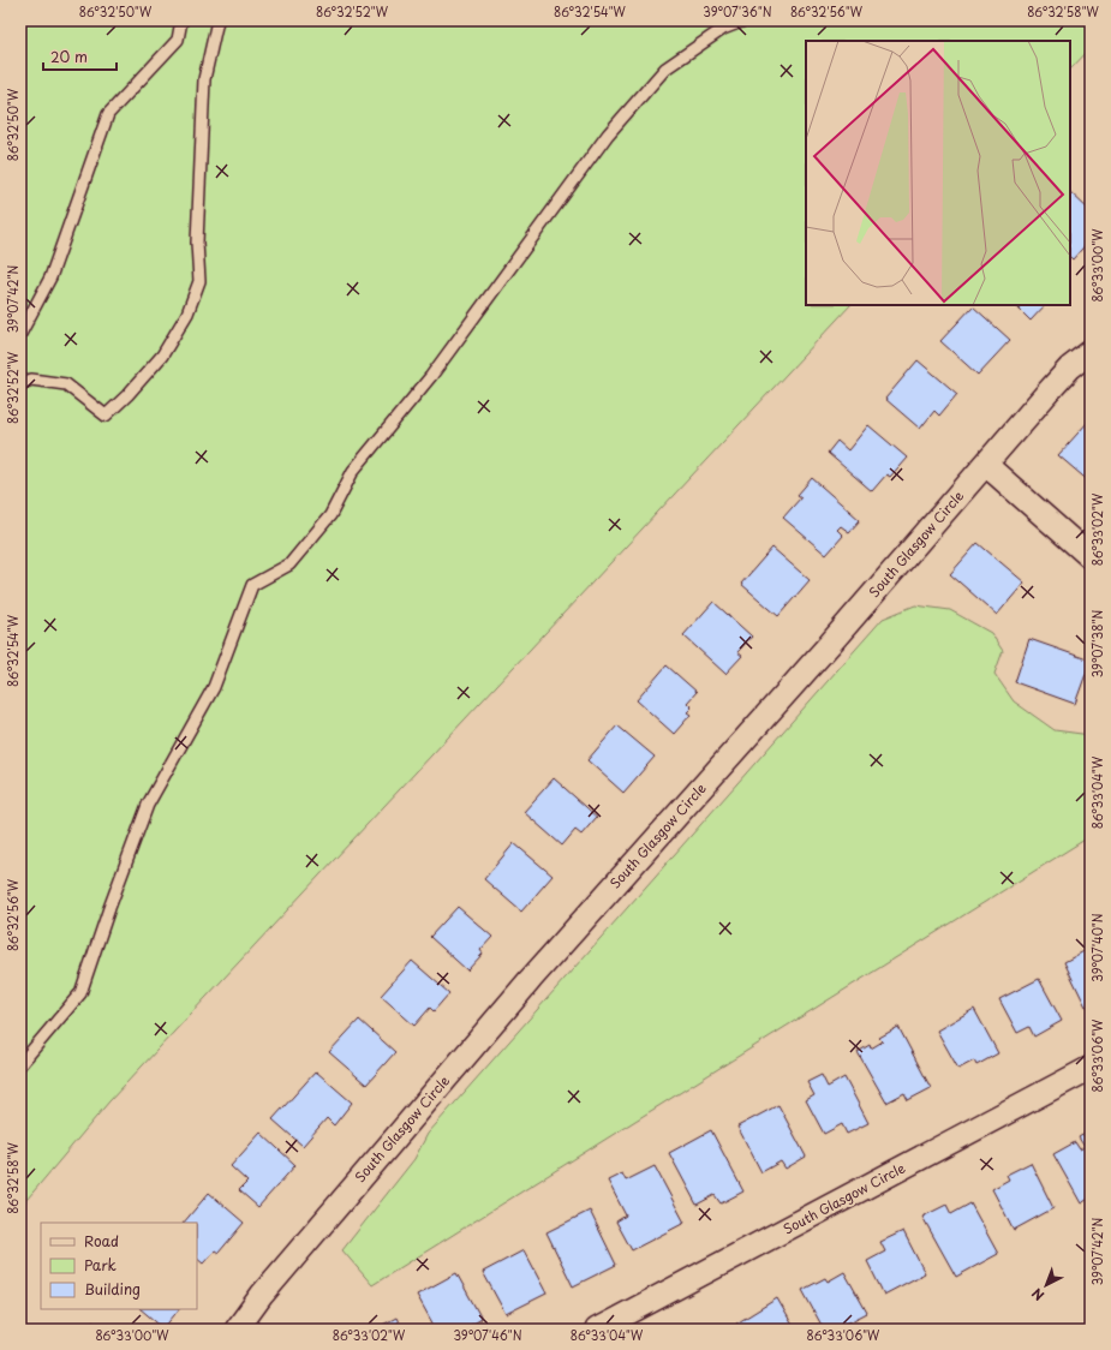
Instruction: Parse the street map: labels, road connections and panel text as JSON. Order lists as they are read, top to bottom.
{
  "streets": {
    "street": ["South Glasgow Circle"]
  },
  "legend": ["Road", "Park", "Building"],
  "scale_bar": "20 m",
  "north": "bottom left",
  "coordinates": [
    "86°32'50\"W",
    "86°32'52\"W",
    "86°32'54\"W",
    "39°07'36\"N",
    "86°32'56\"W",
    "86°32'58\"W",
    "86°33'00\"W",
    "39°07'42\"N",
    "86°33'02\"W",
    "39°07'38\"N",
    "86°33'04\"W",
    "39°07'40\"N",
    "86°33'06\"W",
    "39°07'46\"N"
  ]
}
